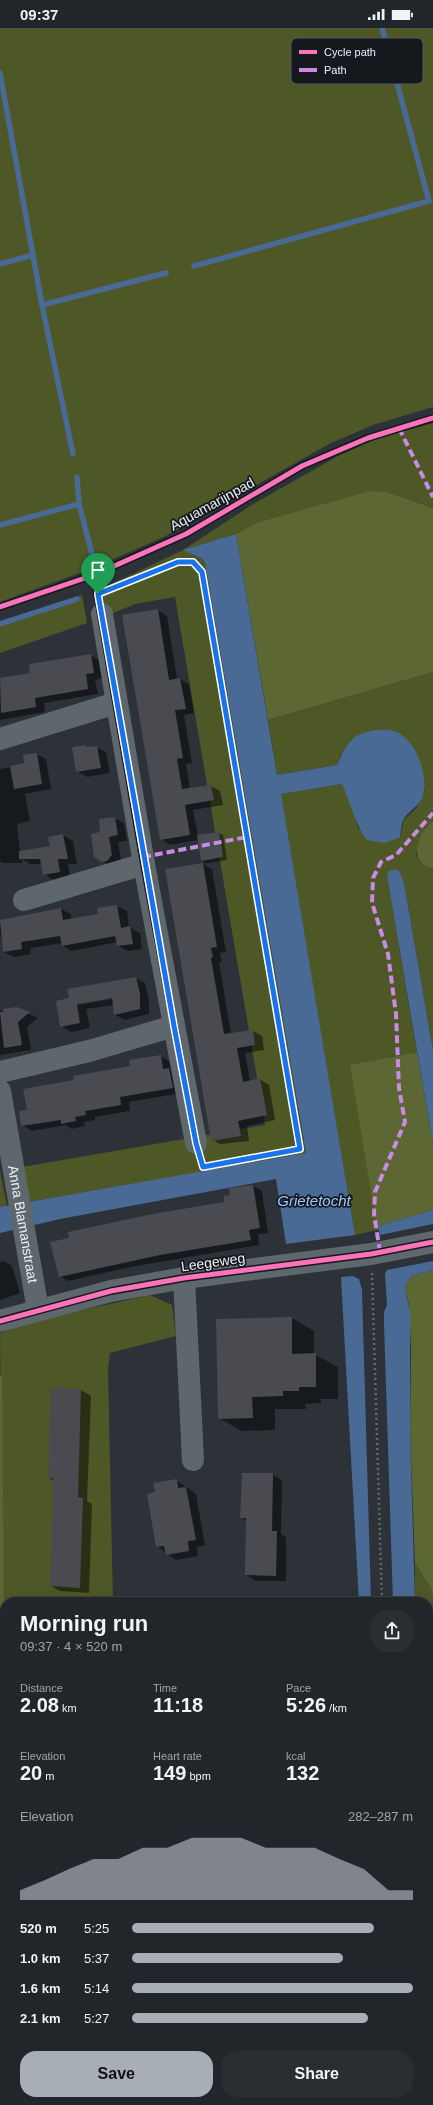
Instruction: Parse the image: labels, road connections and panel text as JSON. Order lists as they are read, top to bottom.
{
  "streets": {
    "street": ["Anna Blamanstraat", "Leegeweg"],
    "cycle path": ["Aquamarijnpad"]
  },
  "crossings": [
    ["Anna Blamanstraat", "Leegeweg"]
  ],
  "water": ["Grietetocht"],
  "legend": ["Cycle path", "Path"],
  "page": {
    "status": "09:37",
    "heading": ["Morning run", "09:37 · 4 × 520 m"],
    "stats": [
      ["Distance", "2.08 km"],
      ["Time", "11:18"],
      ["Pace", "5:26 /km"],
      ["Elevation", "20 m"],
      ["Heart rate", "149 bpm"],
      ["kcal", "132"]
    ],
    "chart": ["Elevation", "282–287 m"],
    "list": [
      {
        "name": "520 m",
        "note": "5:25"
      },
      {
        "name": "1.0 km",
        "note": "5:37"
      },
      {
        "name": "1.6 km",
        "note": "5:14"
      },
      {
        "name": "2.1 km",
        "note": "5:27"
      }
    ],
    "buttons": ["Save", "Share"]
  }
}
